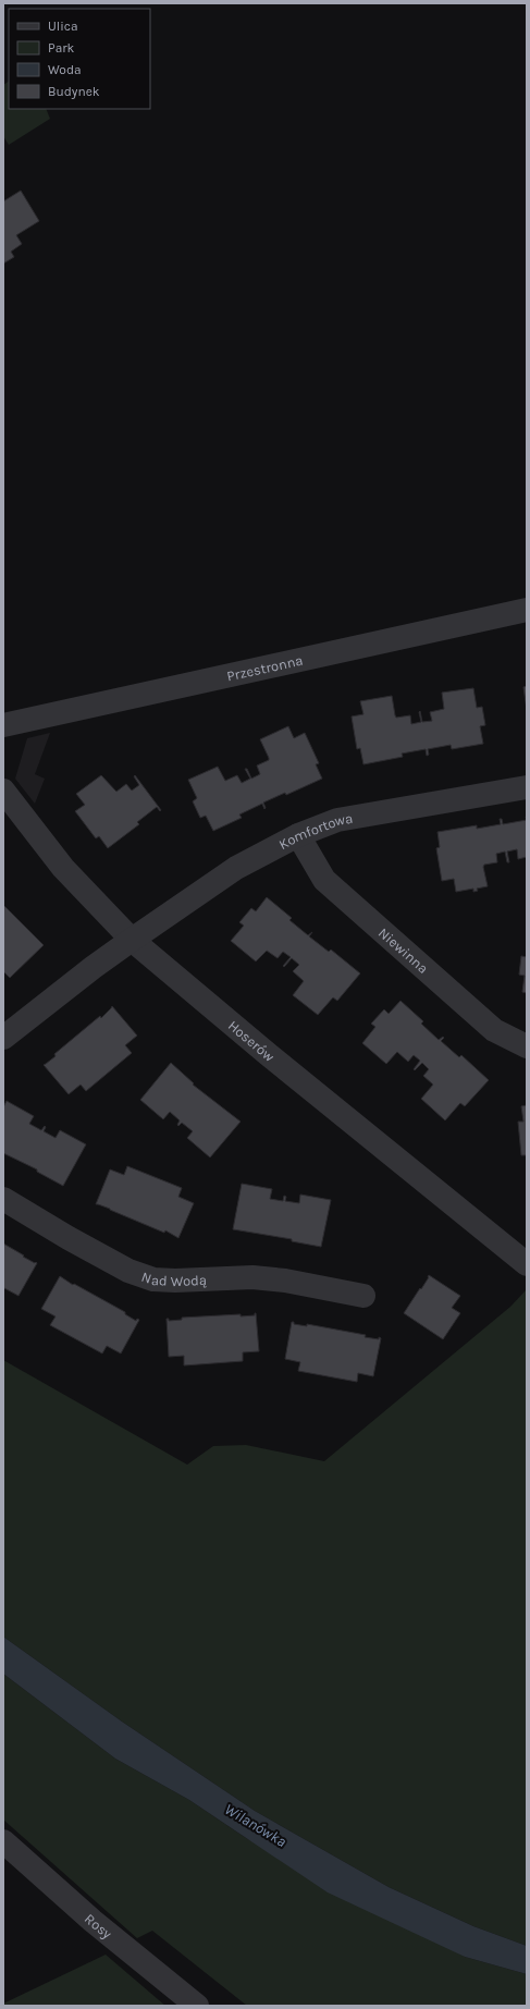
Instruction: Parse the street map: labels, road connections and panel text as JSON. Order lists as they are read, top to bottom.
{
  "streets": {
    "street": [
      "Przestronna",
      "Komfortowa",
      "Niewinna",
      "Hoserów",
      "Nad Wodą",
      "Rosy"
    ]
  },
  "crossings": [
    ["Komfortowa", "Niewinna"],
    ["Komfortowa", "Hoserów"]
  ],
  "water": ["Wilanówka"],
  "legend": [
    "Ulica",
    "Park",
    "Woda",
    "Budynek"
  ]
}
